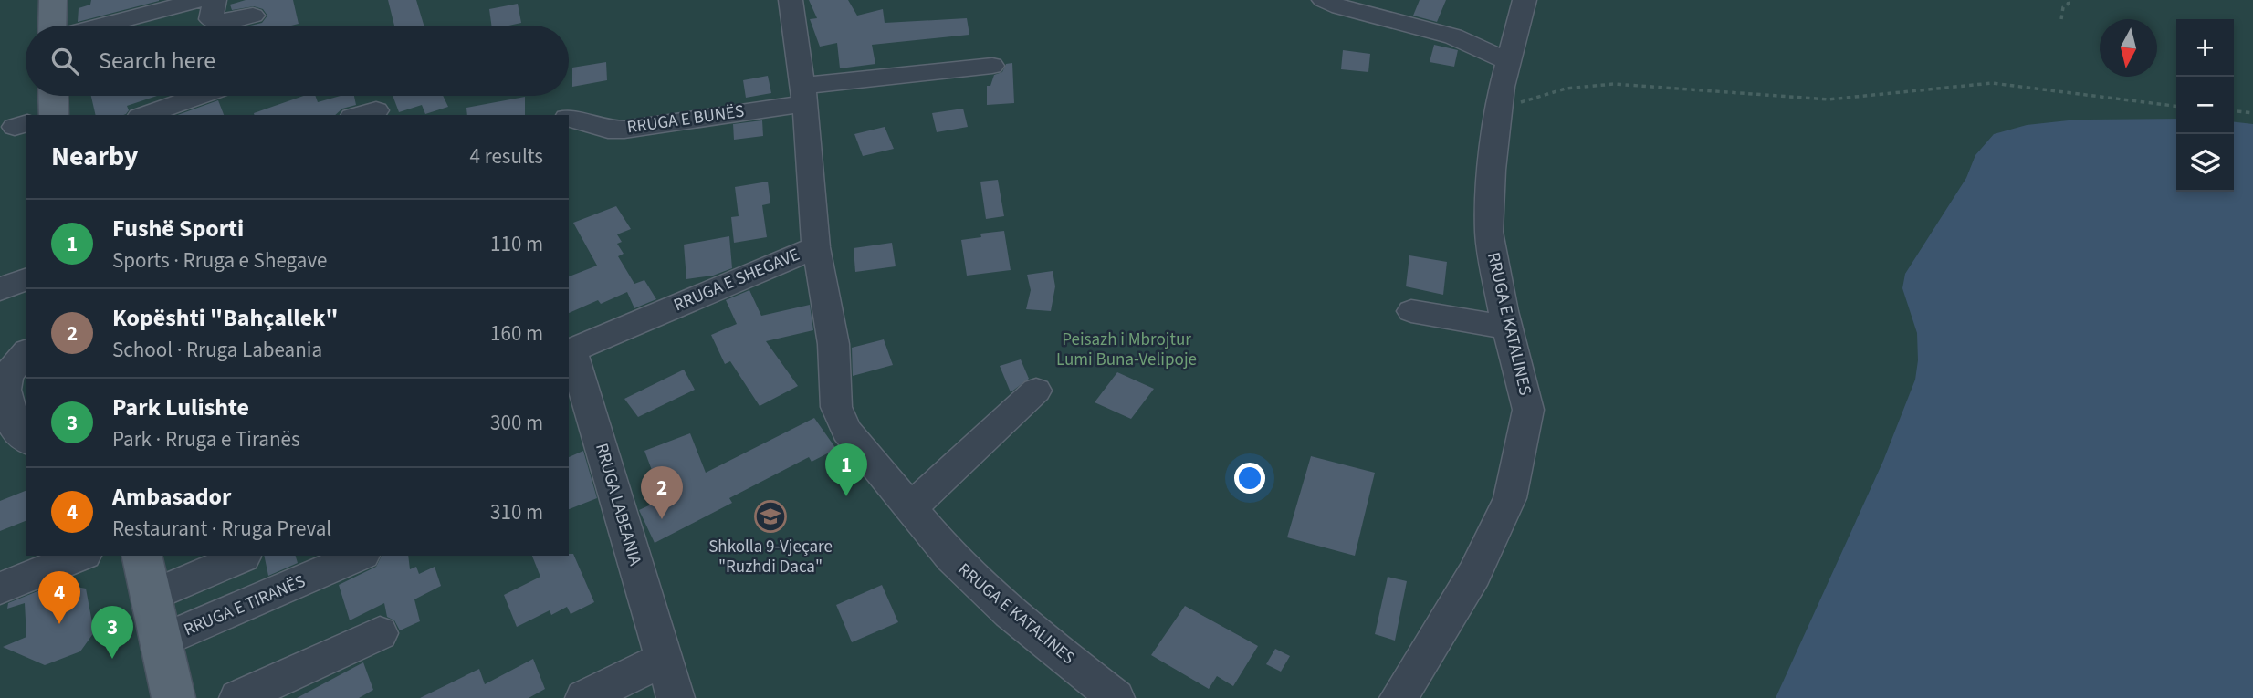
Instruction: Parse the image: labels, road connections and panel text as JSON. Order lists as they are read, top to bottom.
{
  "streets": {
    "main road": ["RRUGA E TIRANËS"],
    "street": [
      "RRUGA E BUNËS",
      "RRUGA E SHEGAVE",
      "RRUGA E KATALINES",
      "RRUGA LABEANIA"
    ]
  },
  "crossings": [
    ["RRUGA E SHEGAVE", "RRUGA E KATALINES"]
  ],
  "parks": ["Peisazh i Mbrojtur Lumi Buna-Velipoje"],
  "places": {
    "school or university": ["Shkolla 9-Vjeçare \"Ruzhdi Daca\""]
  },
  "north": "bottom",
  "page": {
    "map_buttons": ["+", "−"],
    "search": "Search here",
    "heading": ["Nearby", "4 results"],
    "list": [
      {
        "mark": "1",
        "name": "Fushë Sporti",
        "note": "Sports · Rruga e Shegave",
        "value": "110 m"
      },
      {
        "mark": "2",
        "name": "Kopështi \"Bahçallek\"",
        "note": "School · Rruga Labeania",
        "value": "160 m"
      },
      {
        "mark": "3",
        "name": "Park Lulishte",
        "note": "Park · Rruga e Tiranës",
        "value": "300 m"
      },
      {
        "mark": "4",
        "name": "Ambasador",
        "note": "Restaurant · Rruga Preval",
        "value": "310 m"
      }
    ],
    "pins": [
      "1",
      "2",
      "4",
      "3"
    ]
  }
}
